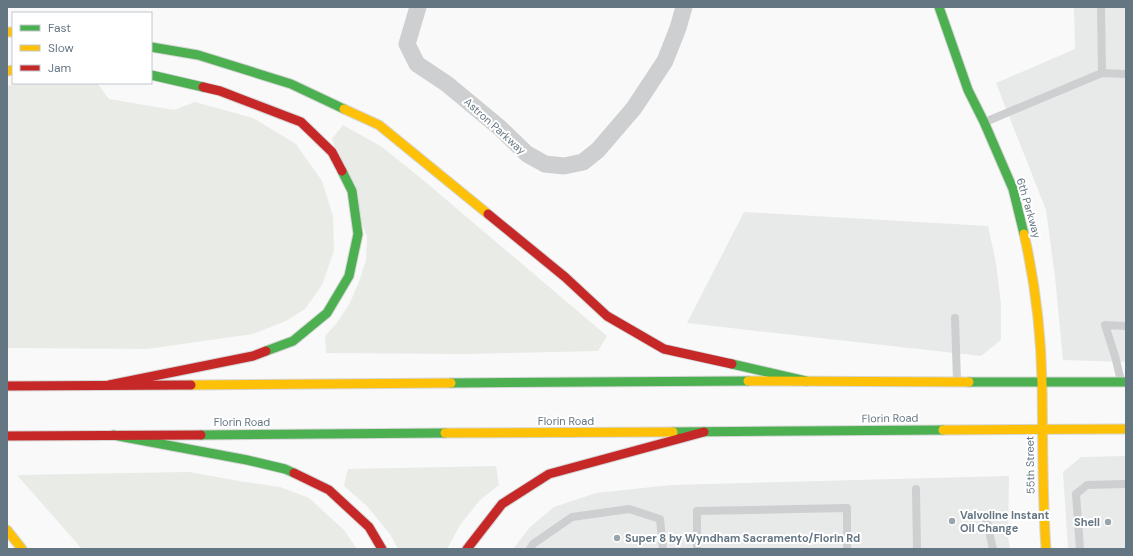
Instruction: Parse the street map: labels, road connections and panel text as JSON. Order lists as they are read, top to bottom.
{
  "streets": {
    "main road": ["6th Parkway", "Florin Road", "55th Street"],
    "street": ["Astron Parkway"]
  },
  "crossings": [
    ["6th Parkway", "Florin Road"],
    ["6th Parkway", "55th Street"],
    ["Florin Road", "55th Street"]
  ],
  "places": ["Valvoline Instant Oil Change", "Shell", "Super 8 by Wyndham Sacramento/Florin Rd"],
  "legend": ["Fast", "Slow", "Jam"]
}
